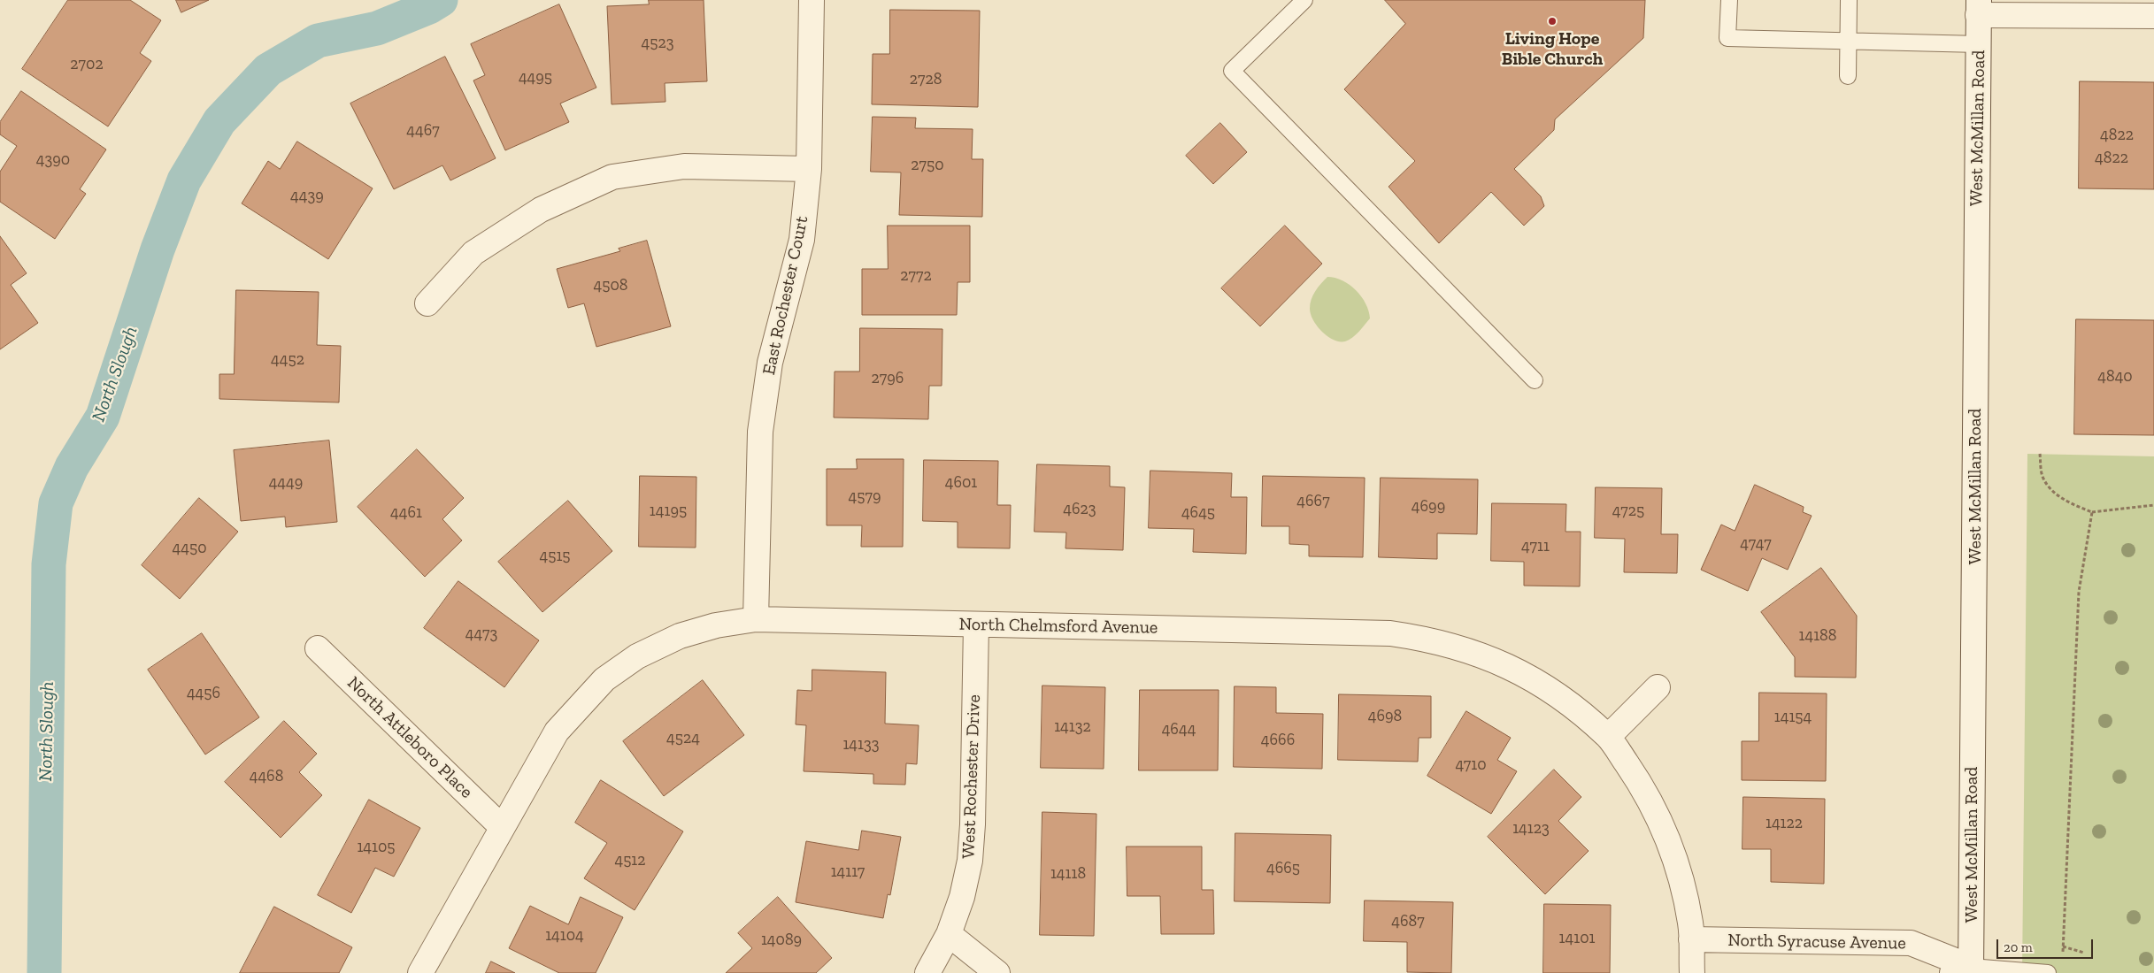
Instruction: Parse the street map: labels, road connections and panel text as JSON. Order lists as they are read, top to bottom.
{
  "streets": {
    "street": [
      "West McMillan Road",
      "East Rochester Court",
      "North Chelmsford Avenue",
      "North Attleboro Place",
      "West Rochester Drive",
      "North Syracuse Avenue"
    ]
  },
  "crossings": [
    ["West McMillan Road", "North Syracuse Avenue"],
    ["East Rochester Court", "North Chelmsford Avenue"],
    ["North Chelmsford Avenue", "North Attleboro Place"],
    ["North Chelmsford Avenue", "West Rochester Drive"],
    ["North Chelmsford Avenue", "North Syracuse Avenue"]
  ],
  "water": ["North Slough"],
  "places": ["Living Hope Bible Church"],
  "house_numbers": [
    "4523",
    "2702",
    "4495",
    "2728",
    "4467",
    "4822",
    "4822",
    "4390",
    "2750",
    "4439",
    "2772",
    "4508",
    "4452",
    "4840",
    "2796",
    "4449",
    "4601",
    "4579",
    "4667",
    "4699",
    "4623",
    "14195",
    "4725",
    "4461",
    "4645",
    "4747",
    "4711",
    "4450",
    "4515",
    "4473",
    "14188",
    "4456",
    "4698",
    "14154",
    "14132",
    "4644",
    "4524",
    "4666",
    "14133",
    "4710",
    "4468",
    "14122",
    "14123",
    "14105",
    "4512",
    "4665",
    "14117",
    "14118",
    "4687",
    "14104",
    "14101",
    "14089"
  ],
  "scale_bar": "20 m"
}
